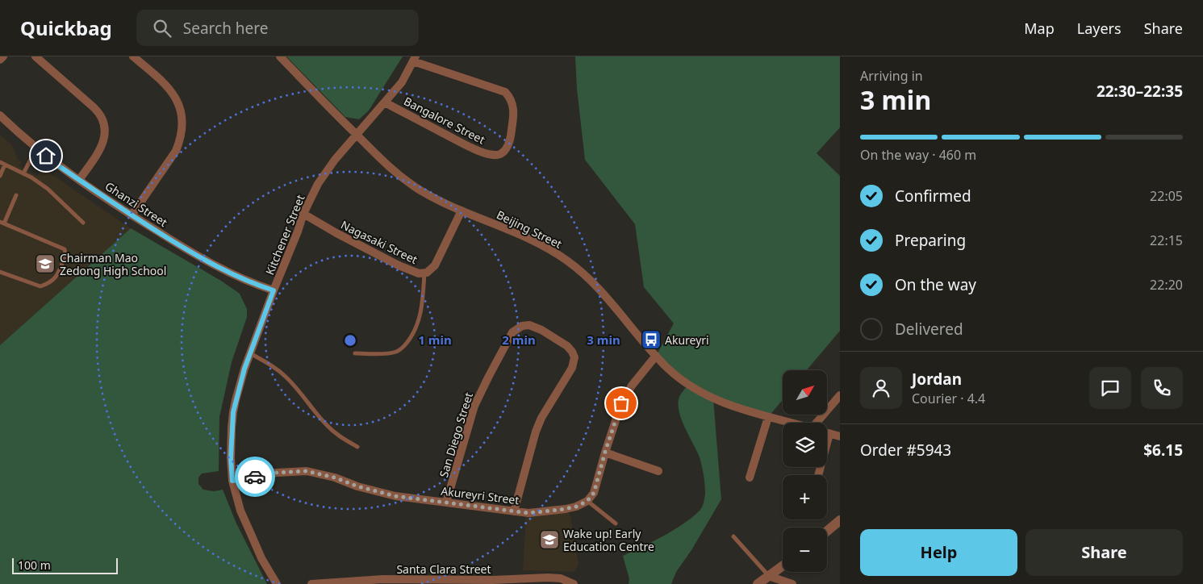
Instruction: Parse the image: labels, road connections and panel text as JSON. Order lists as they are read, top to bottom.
{
  "streets": {
    "street": [
      "Bangalore Street",
      "Ghanzi Street",
      "Beijing Street",
      "Kitchener Street",
      "Nagasaki Street",
      "San Diego Street",
      "Akureyri Street",
      "Santa Clara Street"
    ]
  },
  "crossings": [
    ["Bangalore Street", "Kitchener Street"],
    ["Ghanzi Street", "Kitchener Street"],
    ["Beijing Street", "Kitchener Street"],
    ["Beijing Street", "Nagasaki Street"],
    ["Kitchener Street", "Nagasaki Street"],
    ["Kitchener Street", "Akureyri Street"],
    ["San Diego Street", "Akureyri Street"]
  ],
  "places": {
    "school or university": ["Chairman Mao Zedong High School", "Wake up! Early Education Centre"],
    "bus stop": ["Akureyri"]
  },
  "scale_bar": "100 m",
  "north": "top right",
  "page": {
    "header": "Quickbag",
    "search": "Search here",
    "nav": ["Map", "Layers", "Share"],
    "heading": ["3 min", "Arriving in", "22:30–22:35"],
    "panel": [
      "Jordan",
      "Courier · 4.4",
      "Order #5943",
      "$6.15"
    ],
    "bar": "On the way · 460 m",
    "list": [
      ["Confirmed", "22:05"],
      ["Preparing", "22:15"],
      ["On the way", "22:20"],
      "Delivered"
    ],
    "map_buttons": ["+", "−"],
    "buttons": ["Help", "Share"],
    "scale": "100 m"
  },
  "rings": ["1 min", "2 min", "3 min"]
}
